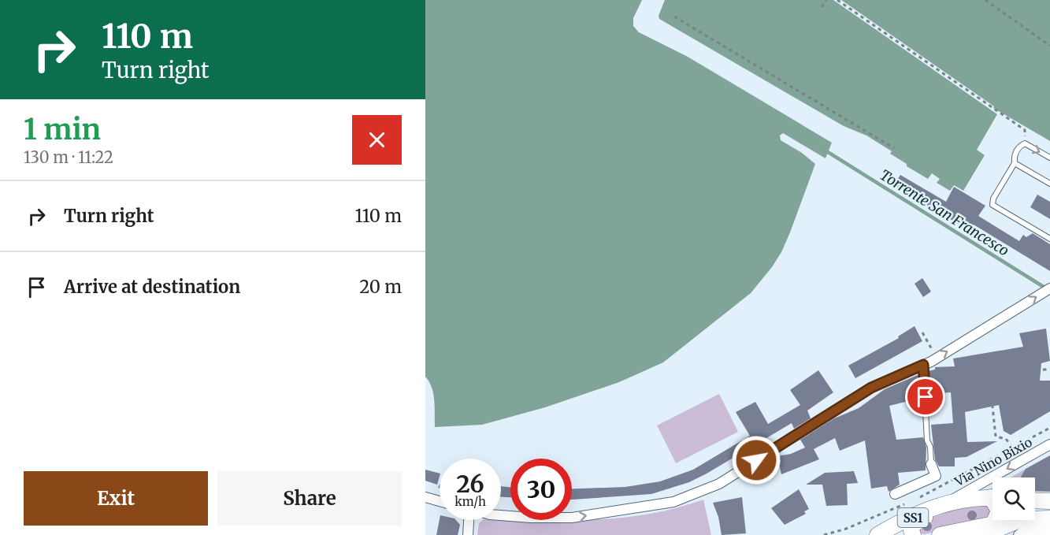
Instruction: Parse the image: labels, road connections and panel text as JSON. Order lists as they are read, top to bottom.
{
  "streets": {
    "main road": ["SS1"],
    "street": ["Via Nino Bixio"]
  },
  "crossings": [
    ["Via Nino Bixio", "SS1"]
  ],
  "one_way": ["Via Nino Bixio"],
  "water": ["Torrente San Francesco"],
  "page": {
    "turn": ["110 m", "Turn right"],
    "heading": ["1 min", "130 m · 11:22"],
    "list": [
      {
        "name": "Turn right",
        "value": "110 m"
      },
      {
        "name": "Arrive at destination",
        "value": "20 m"
      }
    ],
    "speed": "26 km/h",
    "limit": "30",
    "buttons": ["Exit", "Share"]
  }
}
